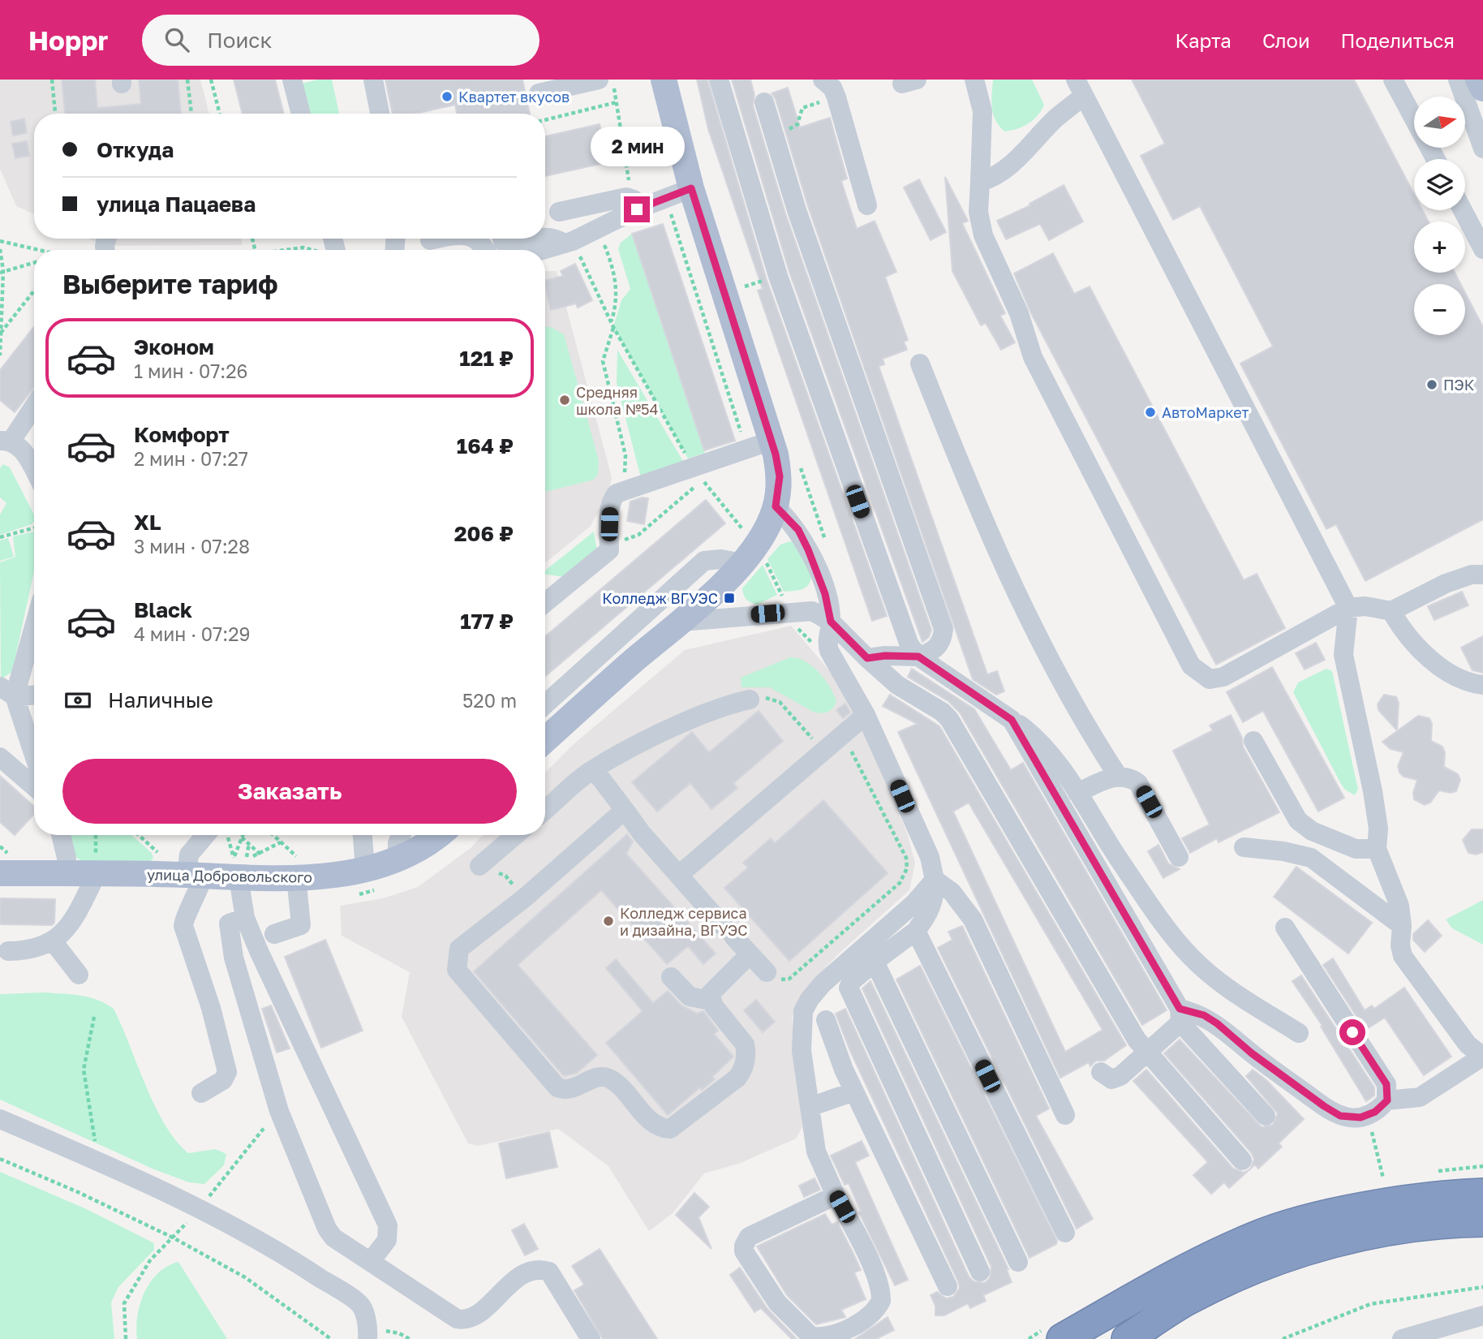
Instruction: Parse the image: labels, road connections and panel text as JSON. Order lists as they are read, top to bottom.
{
  "streets": {
    "main road": ["улица Добровольского"]
  },
  "places": {
    "other": [
      "Квартет вкусов",
      "ПЭК",
      "Средняя школа №54",
      "АвтоМаркет",
      "Колледж сервиса и дизайна, ВГУЭС"
    ],
    "transit": ["Колледж ВГУЭС"]
  },
  "north": "right",
  "page": {
    "header": "Hoppr",
    "search": "Поиск",
    "nav": ["Карта", "Слои", "Поделиться"],
    "map_buttons": ["+", "−"],
    "banner": ["Откуда", "улица Пацаева"],
    "bubble": "2 мин",
    "heading": "Выберите тариф",
    "list": [
      {
        "name": "Эконом",
        "note": "1 мин · 07:26",
        "value": "121 ₽"
      },
      {
        "name": "Комфорт",
        "note": "2 мин · 07:27",
        "value": "164 ₽"
      },
      {
        "name": "XL",
        "note": "3 мин · 07:28",
        "value": "206 ₽"
      },
      {
        "name": "Black",
        "note": "4 мин · 07:29",
        "value": "177 ₽"
      }
    ],
    "pay": ["Наличные", "520 m"],
    "buttons": "Заказать"
  }
}
